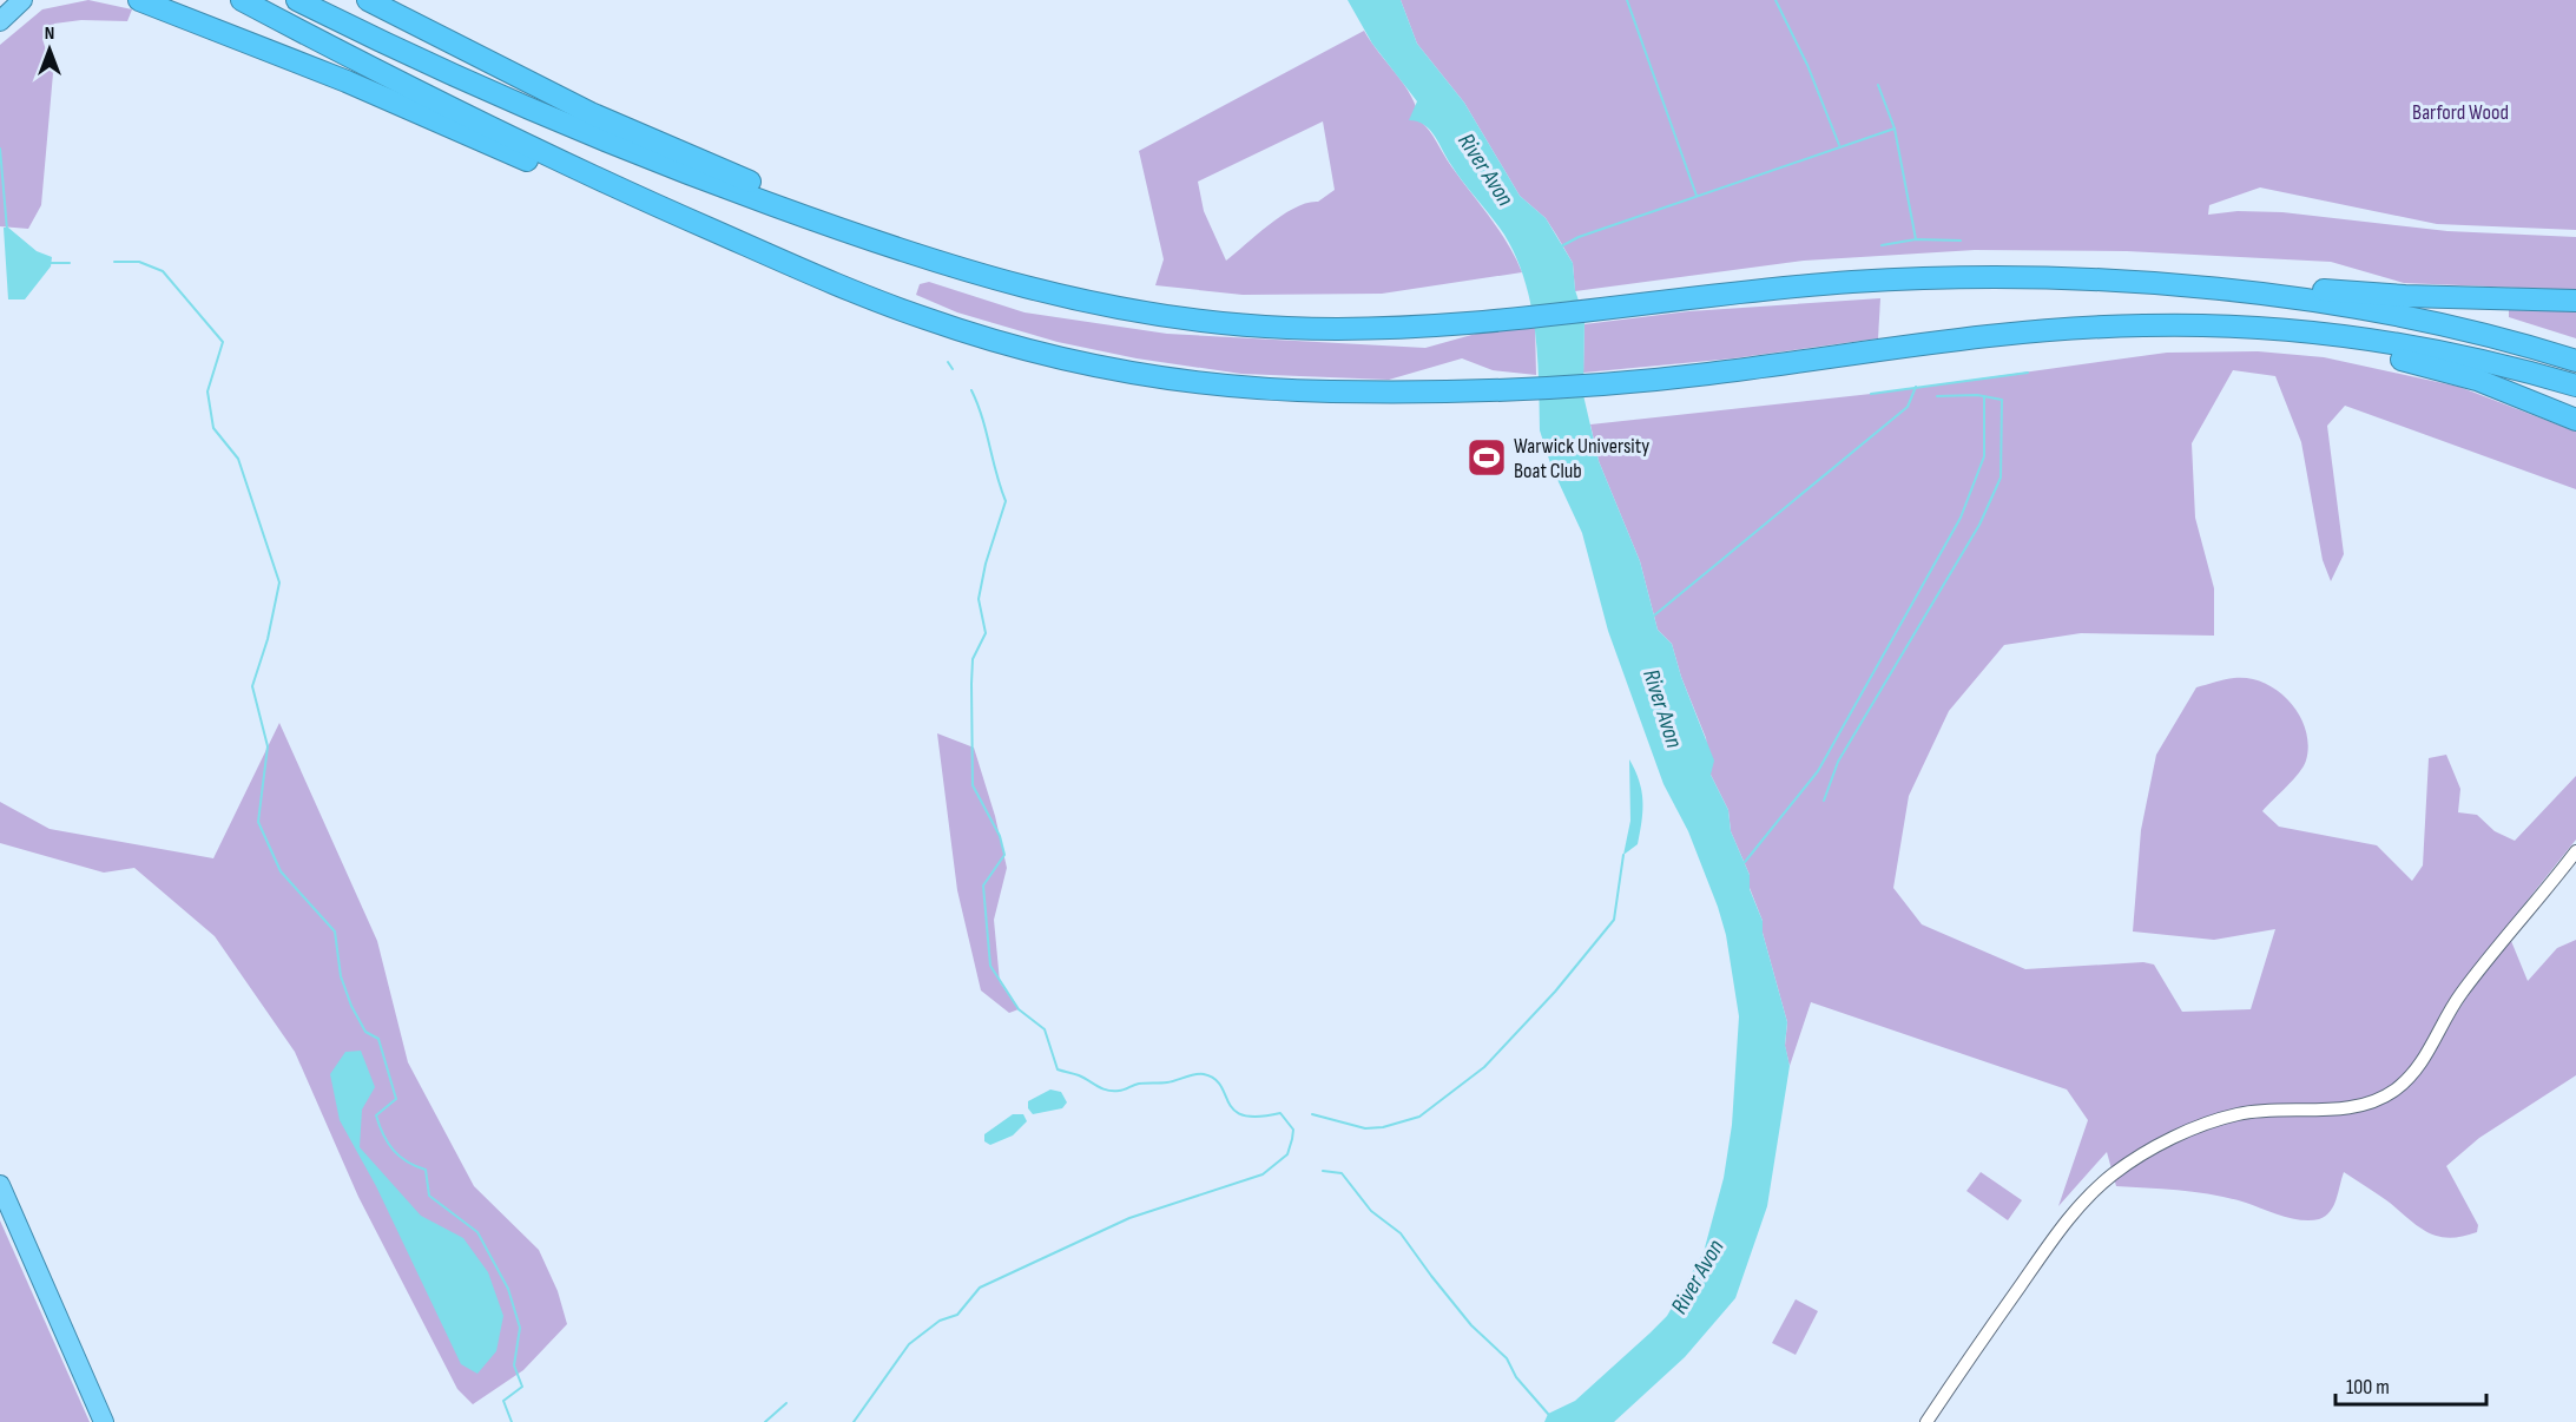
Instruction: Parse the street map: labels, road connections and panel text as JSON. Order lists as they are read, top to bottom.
{
  "water": ["River Avon"],
  "parks": ["Barford Wood"],
  "places": {
    "sports": ["Warwick University Boat Club"]
  },
  "scale_bar": "100 m",
  "north": "top"
}
